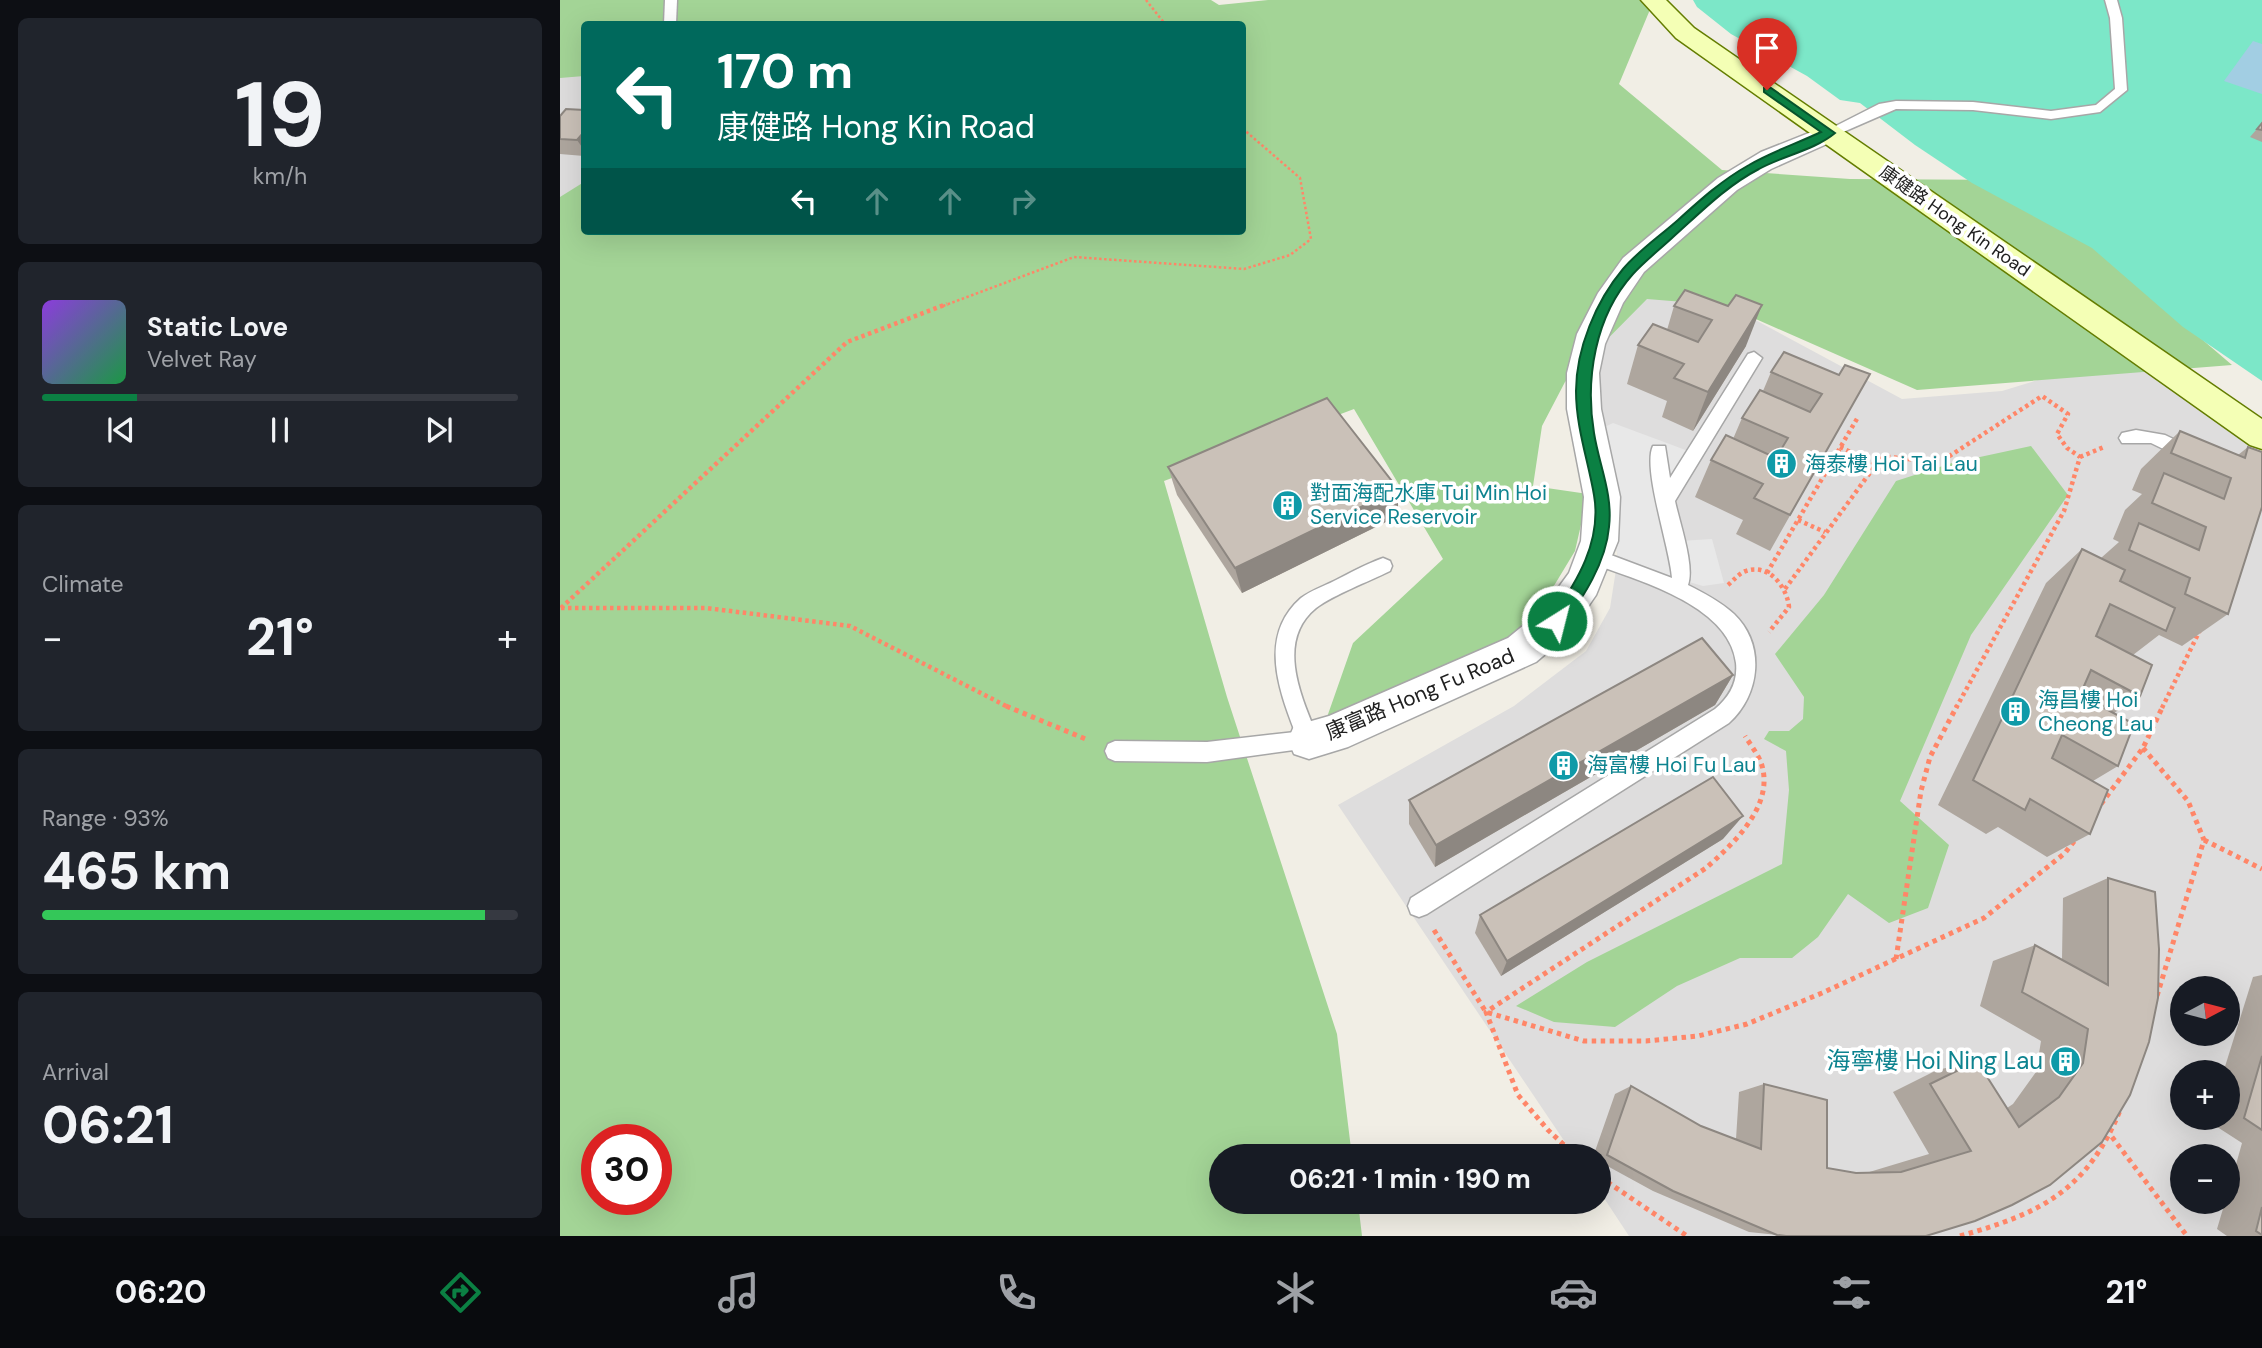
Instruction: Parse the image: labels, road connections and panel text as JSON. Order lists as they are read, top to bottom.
{
  "streets": {
    "street": ["康健路 Hong Kin Road", "康富路 Hong Fu Road"]
  },
  "crossings": [
    ["康健路 Hong Kin Road", "康富路 Hong Fu Road"]
  ],
  "places": {
    "building": [
      "海泰樓 Hoi Tai Lau",
      "對面海配水庫 Tui Min Hoi Service Reservoir",
      "海昌樓 Hoi Cheong Lau",
      "海富樓 Hoi Fu Lau",
      "海寧樓 Hoi Ning Lau"
    ]
  },
  "north": "right",
  "page": {
    "tile": [
      ["19", "km/h"],
      "Climate",
      ["Range · 93%", "465 km"],
      ["Arrival", "06:21"]
    ],
    "turn": ["170 m", "康健路 Hong Kin Road"],
    "song": ["Static Love", "Velvet Ray"],
    "heat": ["−", "21°", "+"],
    "map_buttons": ["+", "−"],
    "limit": "30",
    "trip": "06:21 · 1 min · 190 m",
    "tabs": ["06:20", "21°"]
  }
}
